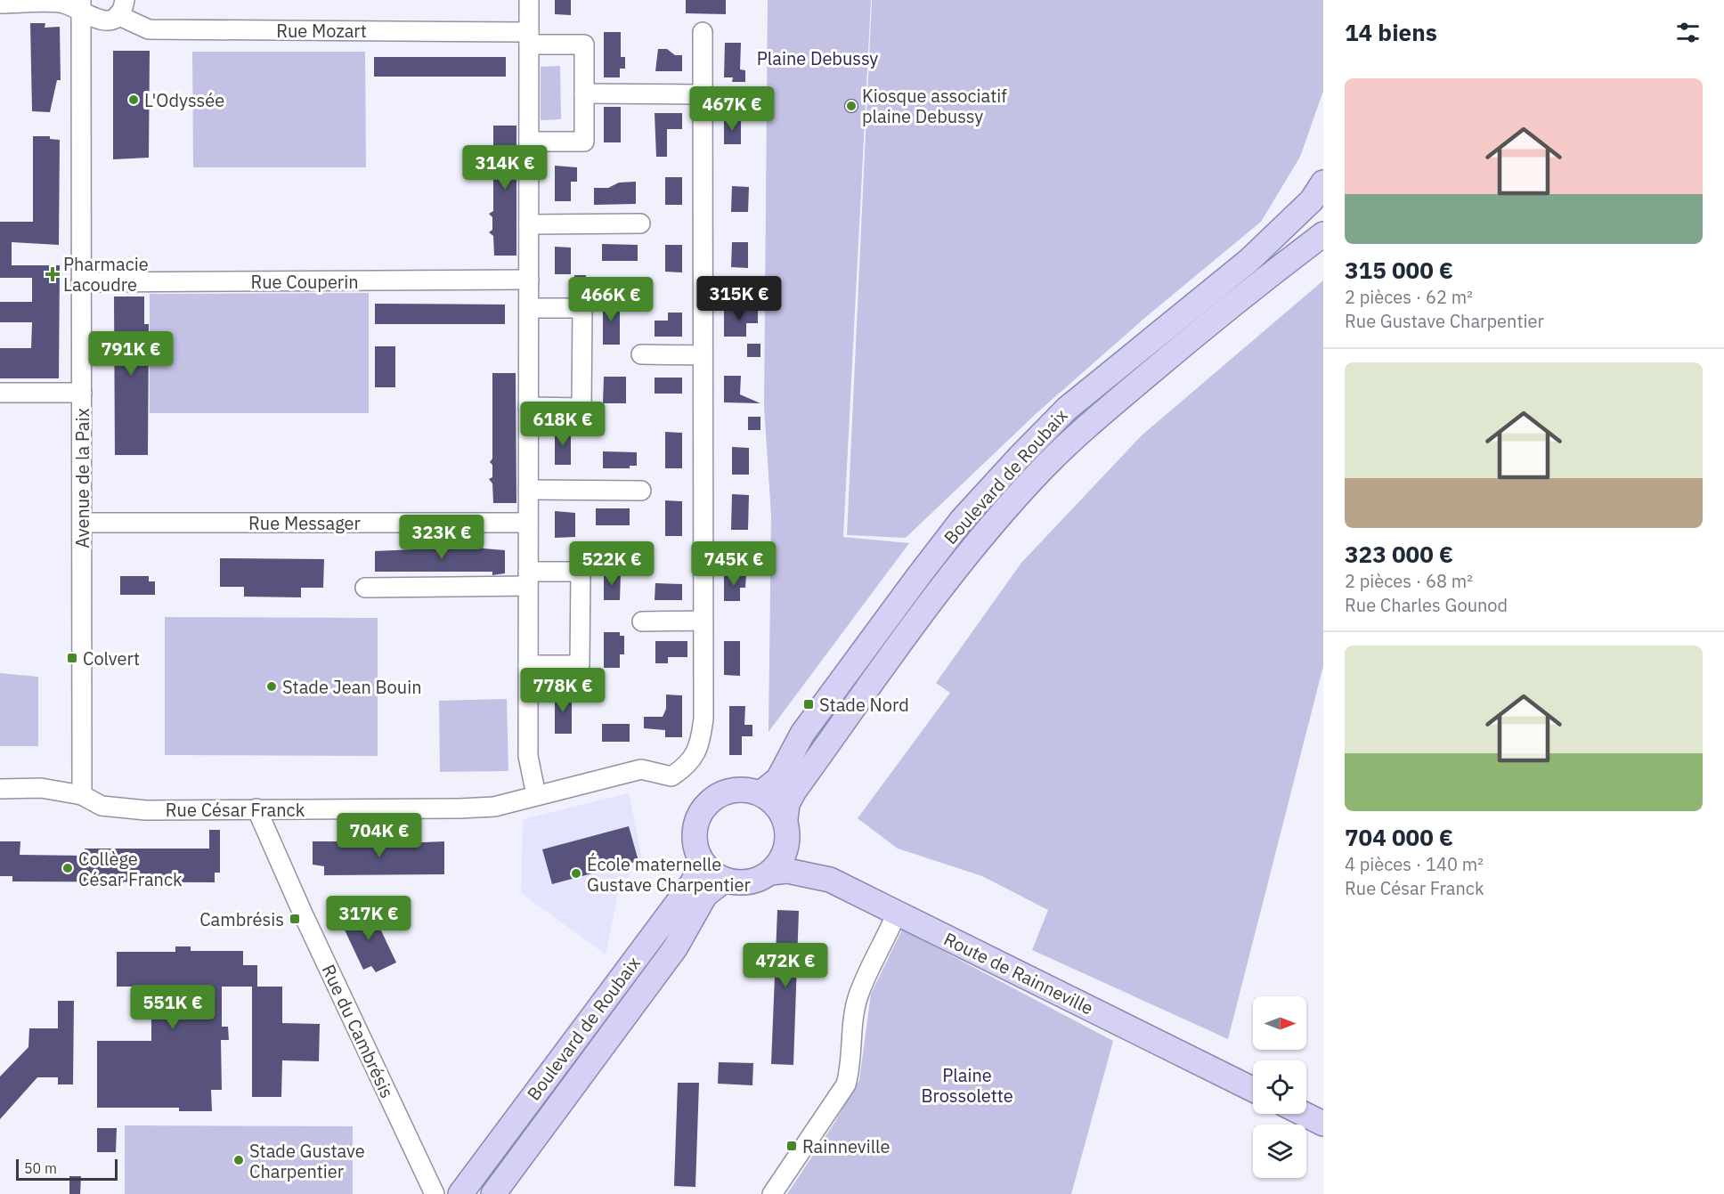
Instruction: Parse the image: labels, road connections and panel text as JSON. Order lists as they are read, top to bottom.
{
  "streets": {
    "main road": ["Boulevard de Roubaix", "Route de Rainneville"],
    "street": [
      "Rue Mozart",
      "Rue Couperin",
      "Avenue de la Paix",
      "Rue Messager",
      "Rue César Franck",
      "Rue du Cambrésis"
    ]
  },
  "crossings": [
    ["Rue Couperin", "Avenue de la Paix"],
    ["Boulevard de Roubaix", "Route de Rainneville"],
    ["Avenue de la Paix", "Rue Messager"],
    ["Avenue de la Paix", "Rue César Franck"],
    ["Rue César Franck", "Rue du Cambrésis"]
  ],
  "parks": ["Plaine Debussy", "Plaine Brossolette"],
  "places": {
    "other": [
      "L'Odyssée",
      "Kiosque associatif plaine Debussy",
      "Stade Jean Bouin",
      "Collège César Franck",
      "École maternelle Gustave Charpentier",
      "Stade Gustave Charpentier"
    ],
    "health": ["Pharmacie Lacoudre"],
    "transit": [
      "Colvert",
      "Stade Nord",
      "Cambrésis",
      "Rainneville"
    ]
  },
  "scale_bar": "50 m",
  "north": "right",
  "page": {
    "heading": "14 biens",
    "list": [
      {
        "name": "315 000 €",
        "note": "2 pièces · 62 m² · Rue Gustave Charpentier"
      },
      {
        "name": "323 000 €",
        "note": "2 pièces · 68 m² · Rue Charles Gounod"
      },
      {
        "name": "704 000 €",
        "note": "4 pièces · 140 m² · Rue César Franck"
      }
    ],
    "price": [
      "467K €",
      "314K €",
      "315K €",
      "466K €",
      "791K €",
      "618K €",
      "323K €",
      "522K €",
      "745K €",
      "778K €",
      "704K €",
      "317K €",
      "472K €",
      "551K €"
    ],
    "scale": "50 m"
  }
}
